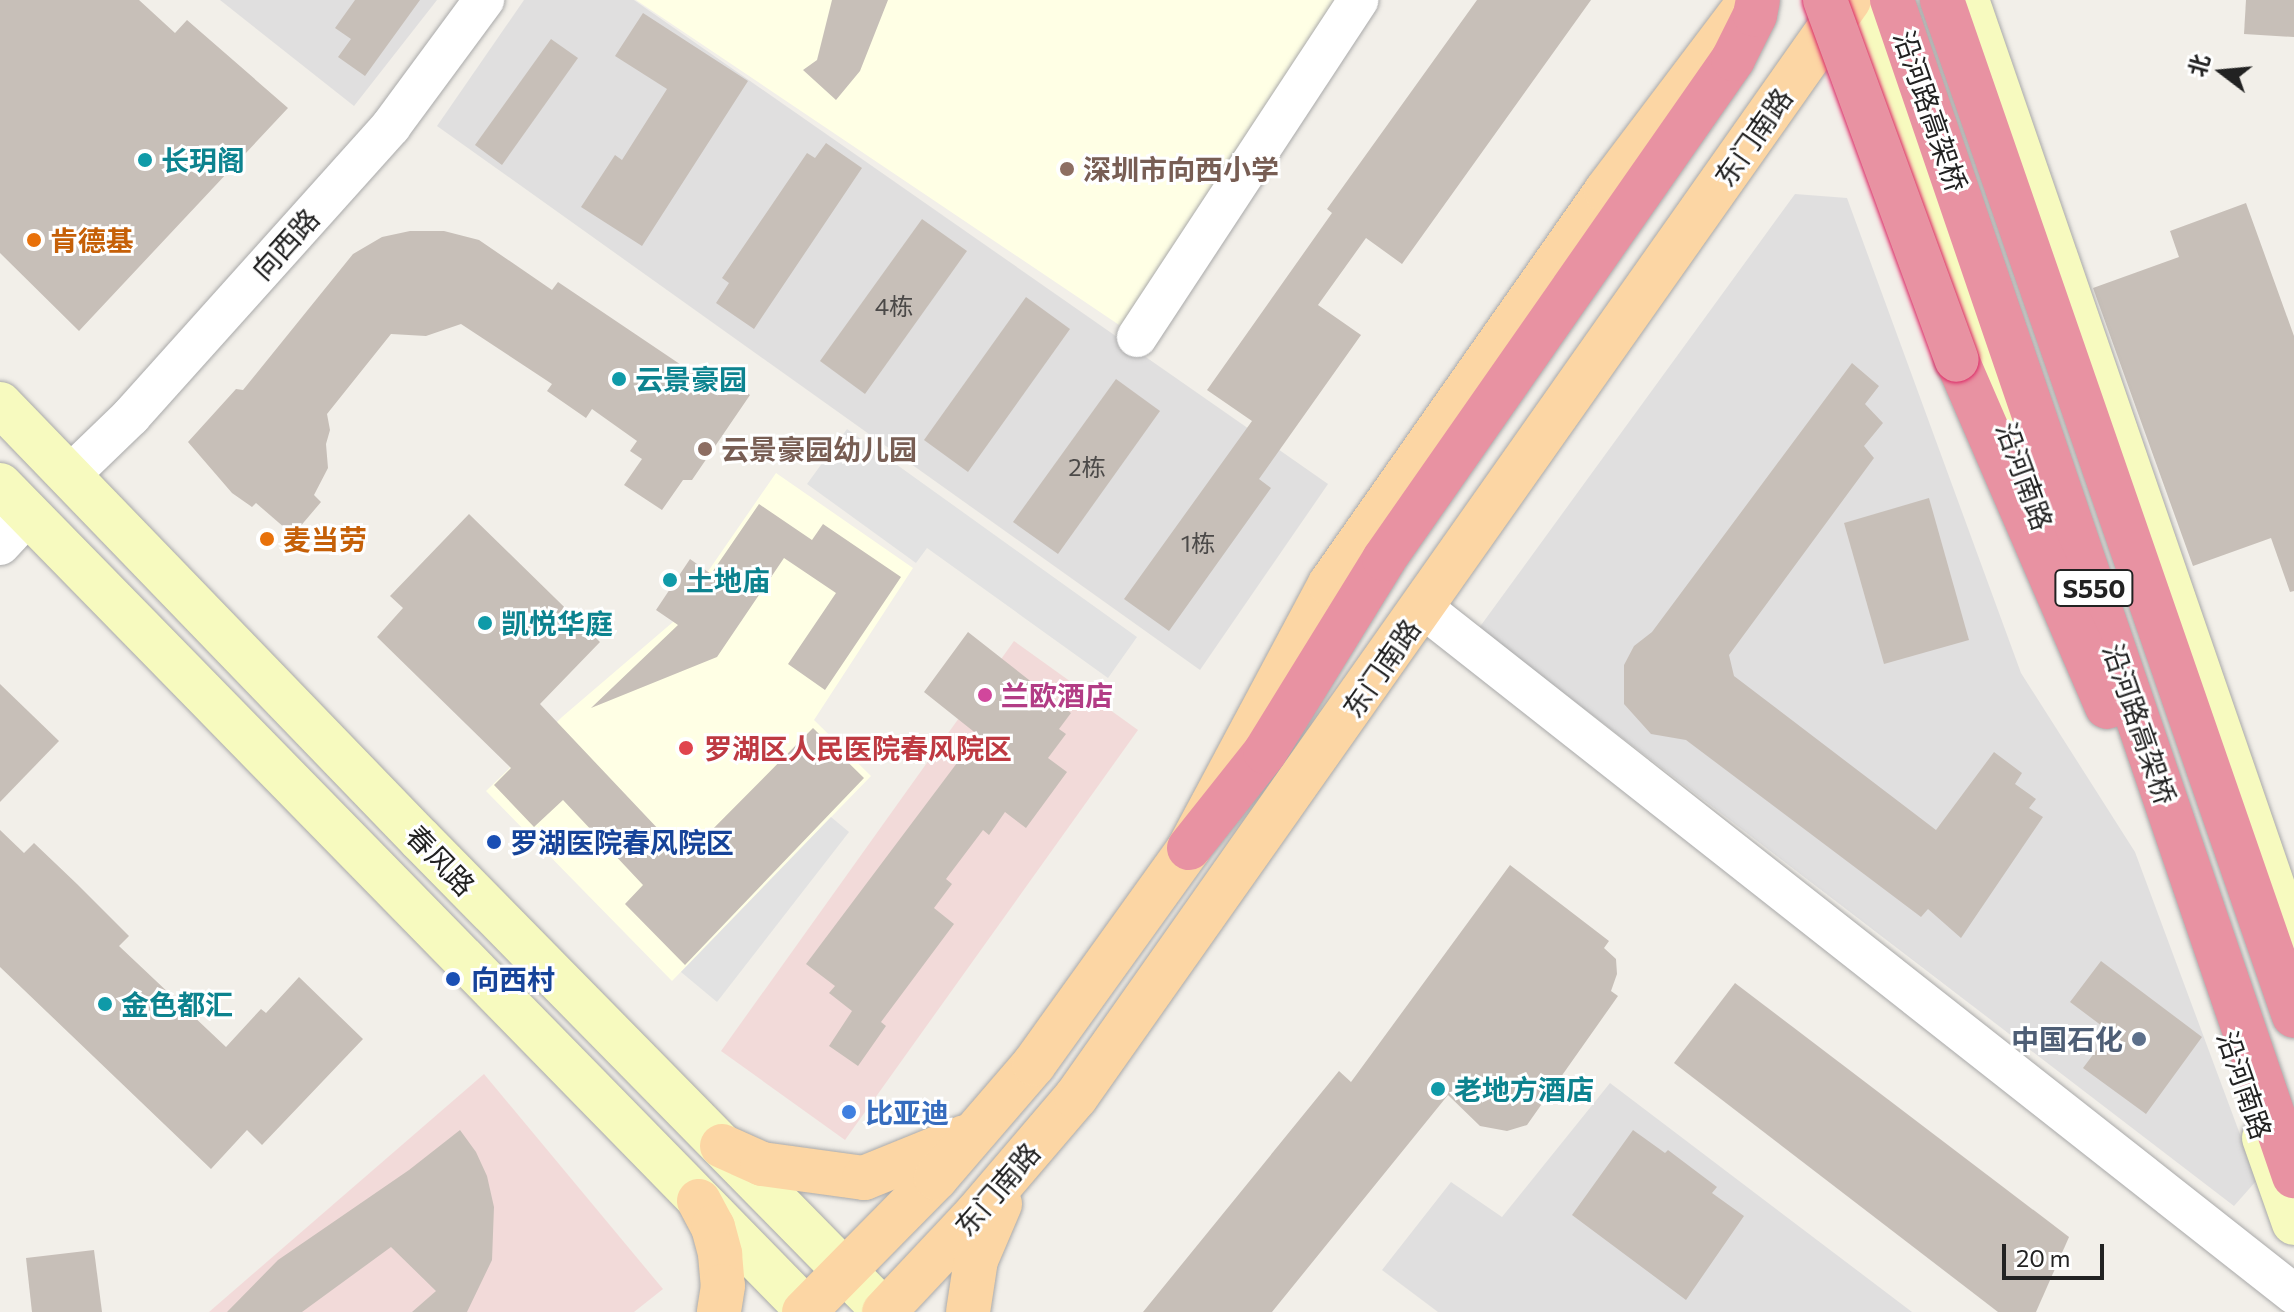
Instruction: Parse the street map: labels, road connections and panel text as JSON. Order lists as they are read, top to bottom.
{
  "streets": {
    "highway": ["沿河路高架桥", "S550"],
    "main road": ["东门南路"],
    "street": ["向西路", "沿河南路", "春风路"]
  },
  "crossings": [
    ["东门南路", "沿河南路"],
    ["东门南路", "春风路"],
    ["向西路", "春风路"]
  ],
  "places": [
    "长玥阁",
    "深圳市向西小学",
    "肯德基",
    "云景豪园",
    "云景豪园幼儿园",
    "麦当劳",
    "土地庙",
    "凯悦华庭",
    "兰欧酒店",
    "罗湖区人民医院春风院区",
    "罗湖医院春风院区",
    "向西村",
    "金色都汇",
    "中国石化",
    "老地方酒店",
    "比亚迪"
  ],
  "house_numbers": ["4栋", "2栋", "1栋"],
  "scale_bar": "20 m",
  "north": "left"
}
